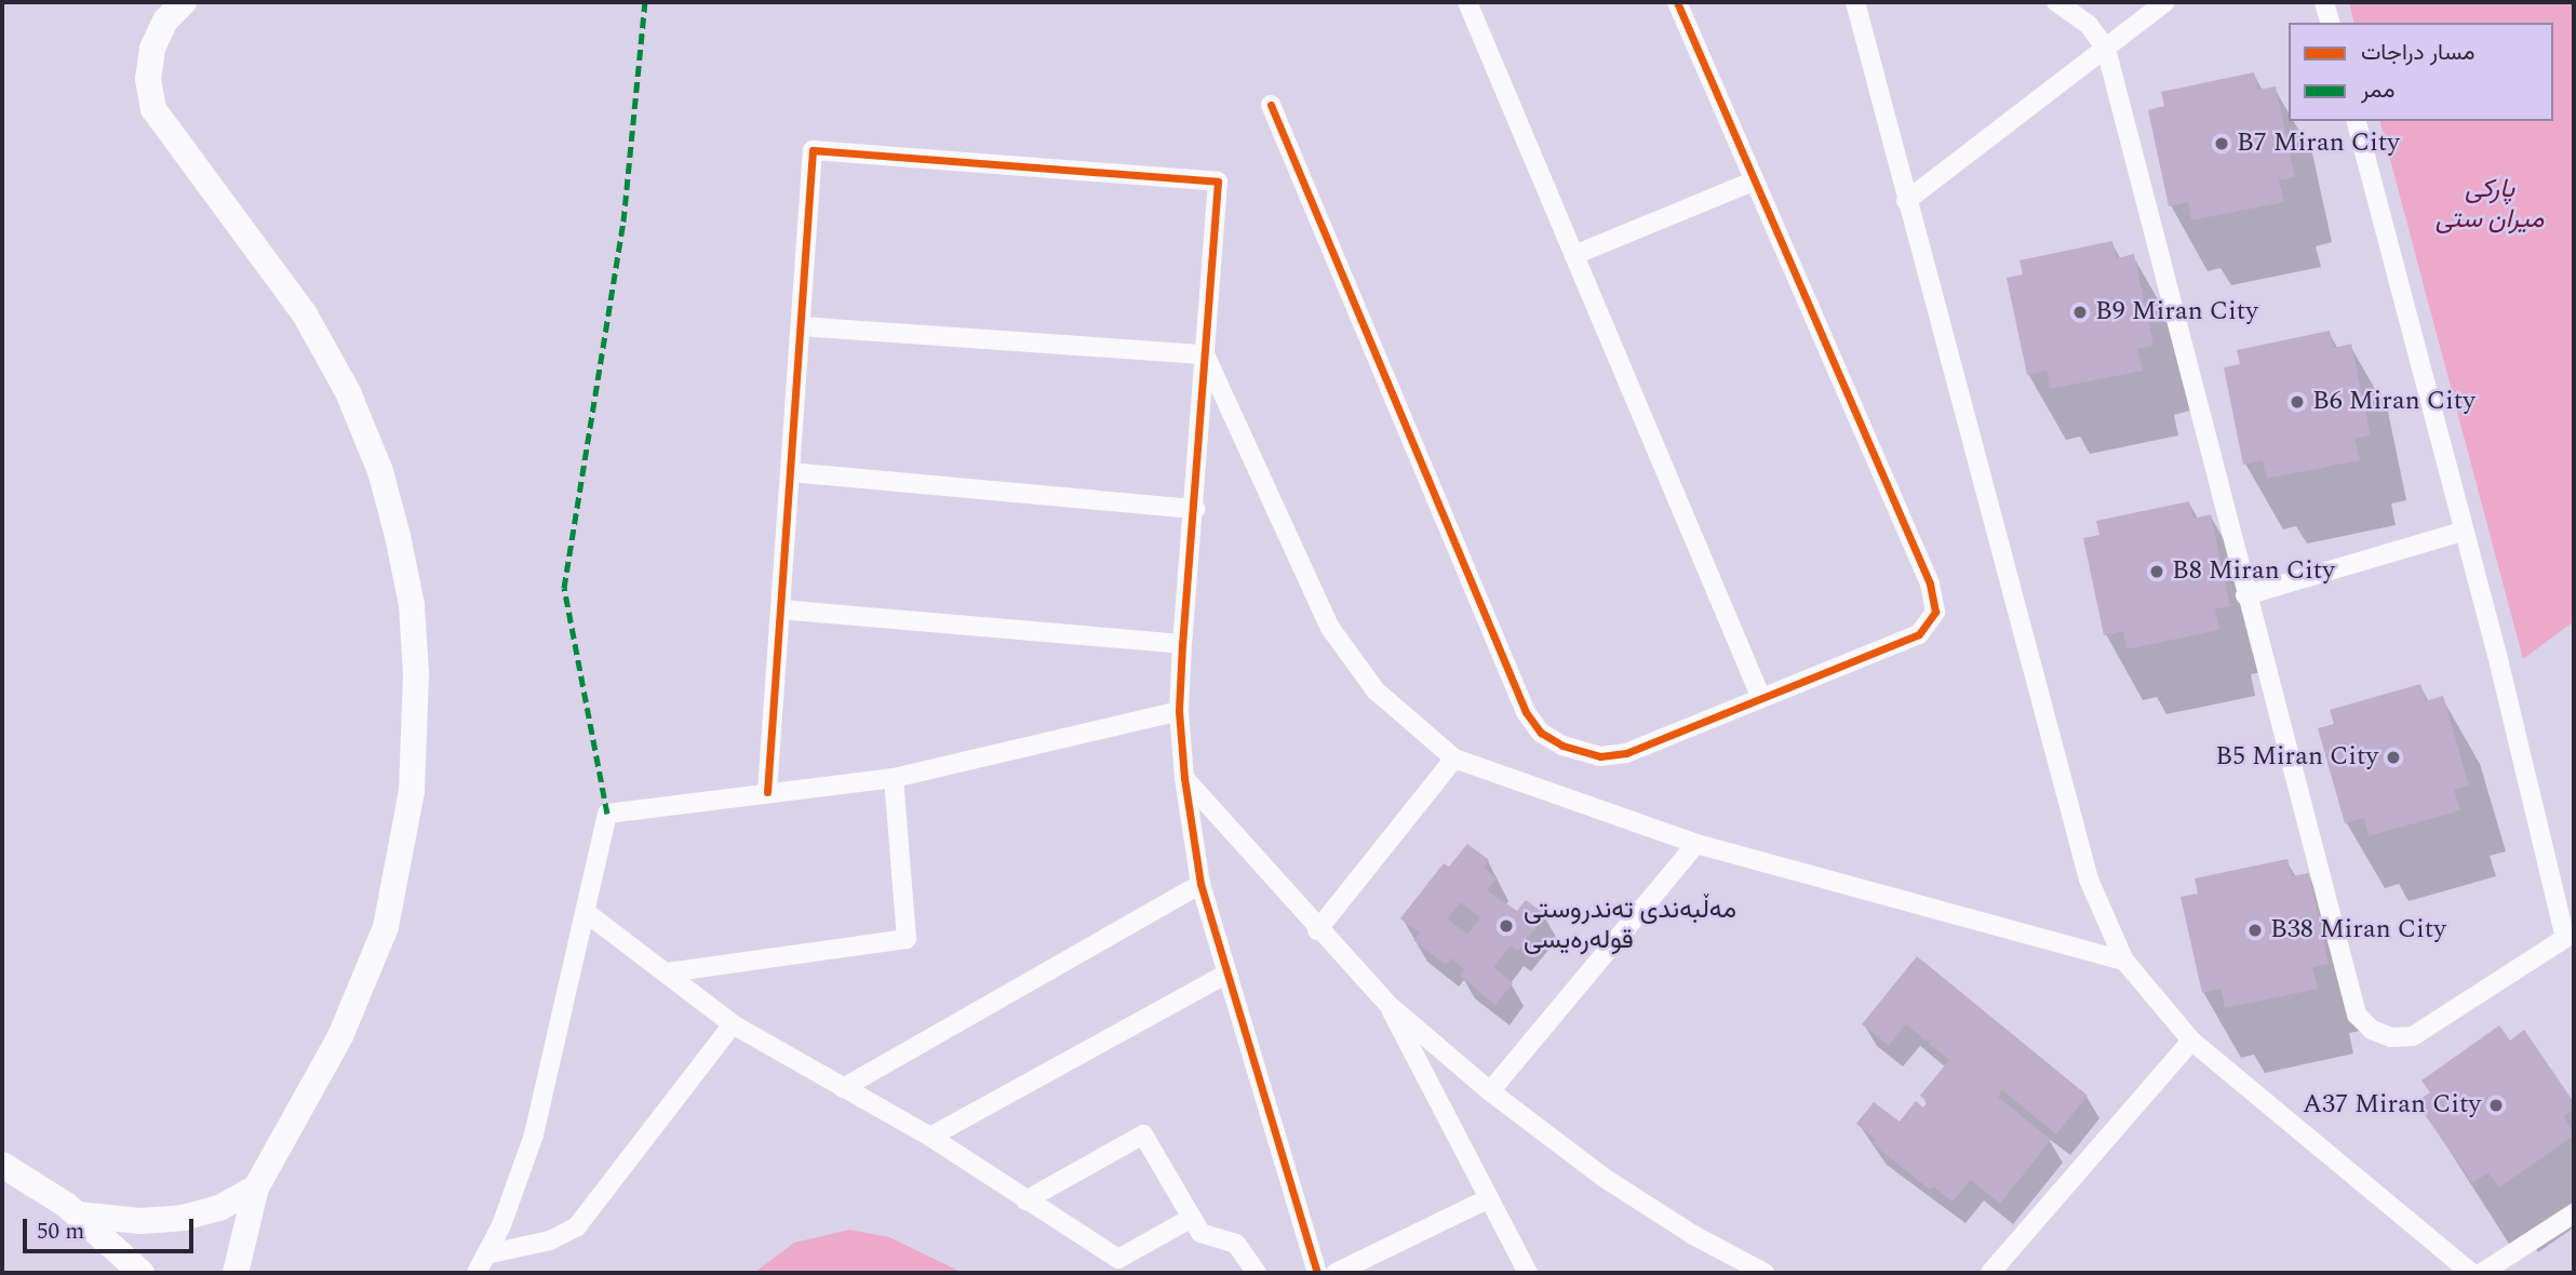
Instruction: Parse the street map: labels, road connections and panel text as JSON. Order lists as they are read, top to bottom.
{
  "parks": ["پارکی میران ستی"],
  "places": [
    "B7 Miran City",
    "B9 Miran City",
    "B6 Miran City",
    "B8 Miran City",
    "B5 Miran City",
    "مەڵبەندی تەندروستی قولەرەیسی",
    "B38 Miran City",
    "A37 Miran City"
  ],
  "legend": ["مسار دراجات", "ممر"],
  "scale_bar": "50 m"
}
